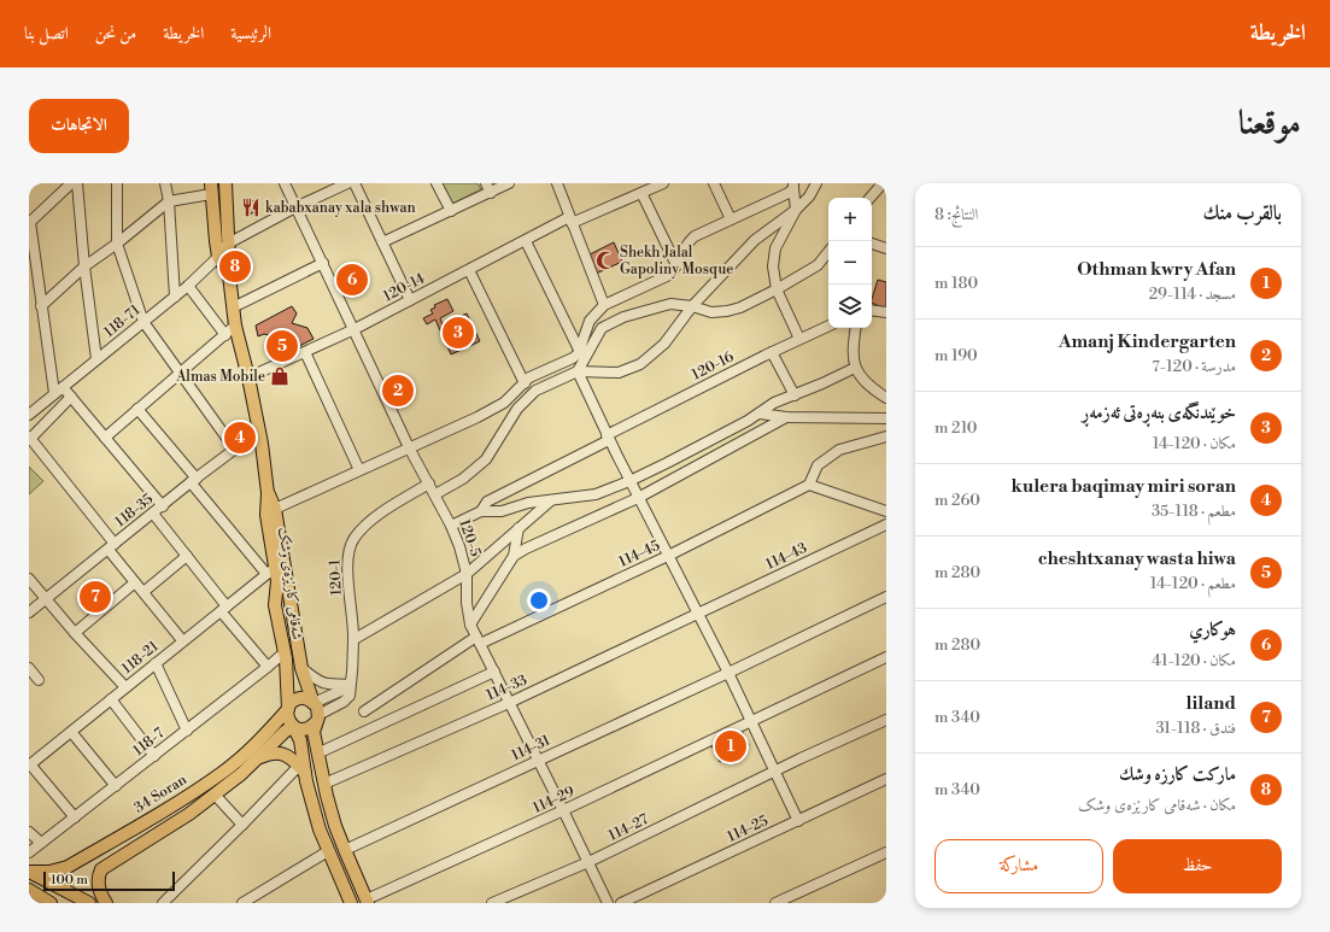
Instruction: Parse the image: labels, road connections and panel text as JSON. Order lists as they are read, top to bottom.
{
  "streets": {
    "main road": ["شەقامی کارێزەی وشک", "34 Soran"],
    "street": [
      "120-14",
      "118-71",
      "120-16",
      "118-35",
      "120-5",
      "114-45",
      "114-43",
      "120-1",
      "118-21",
      "114-33",
      "118-7",
      "114-31",
      "114-29",
      "114-27",
      "114-25"
    ]
  },
  "crossings": [
    ["120-14", "120-5"],
    ["120-14", "شەقامی کارێزەی وشک"],
    ["118-71", "شەقامی کارێزەی وشک"],
    ["118-35", "شەقامی کارێزەی وشک"],
    ["118-35", "118-21"],
    ["120-5", "114-45"],
    ["120-5", "120-1"],
    ["120-5", "114-33"],
    ["120-5", "114-31"],
    ["120-5", "114-29"],
    ["120-5", "114-27"],
    ["114-43", "114-33"],
    ["شەقامی کارێزەی وشک", "118-7"],
    ["شەقامی کارێزەی وشک", "34 Soran"]
  ],
  "places": {
    "restaurant": ["kababxanay xala shwan"],
    "mosque": ["Shekh Jalal Gapoliny Mosque"],
    "shop": ["Almas Mobile"]
  },
  "scale_bar": "100 m",
  "page": {
    "header": "الخريطة",
    "nav": [
      "الرئيسية",
      "الخريطة",
      "من نحن",
      "اتصل بنا"
    ],
    "title": "موقعنا",
    "buttons": [
      "الاتجاهات",
      ["حفظ", "مشاركة"]
    ],
    "heading": ["بالقرب منك", "النتائج: 8"],
    "map_buttons": ["+", "−"],
    "list": [
      {
        "mark": "1",
        "name": "Othman kwry Afan",
        "note": "مسجد · 114-29",
        "value": "180 m"
      },
      {
        "mark": "2",
        "name": "Amanj Kindergarten",
        "note": "مدرسة · 120-7",
        "value": "190 m"
      },
      {
        "mark": "3",
        "name": "خوێندنگەی بنەڕەتی ئەزمەڕ",
        "note": "مكان · 120-14",
        "value": "210 m"
      },
      {
        "mark": "4",
        "name": "kulera baqimay miri soran",
        "note": "مطعم · 118-35",
        "value": "260 m"
      },
      {
        "mark": "5",
        "name": "cheshtxanay wasta hiwa",
        "note": "مطعم · 120-14",
        "value": "280 m"
      },
      {
        "mark": "6",
        "name": "هوكاري",
        "note": "مكان · 120-41",
        "value": "280 m"
      },
      {
        "mark": "7",
        "name": "liland",
        "note": "فندق · 118-31",
        "value": "340 m"
      },
      {
        "mark": "8",
        "name": "ماركت كارزه وشك",
        "note": "مكان · شەقامی کارێزەی وشک",
        "value": "340 m"
      }
    ],
    "pins": [
      "8",
      "6",
      "3",
      "5",
      "2",
      "4",
      "7",
      "1"
    ],
    "scale": "100 m"
  }
}
